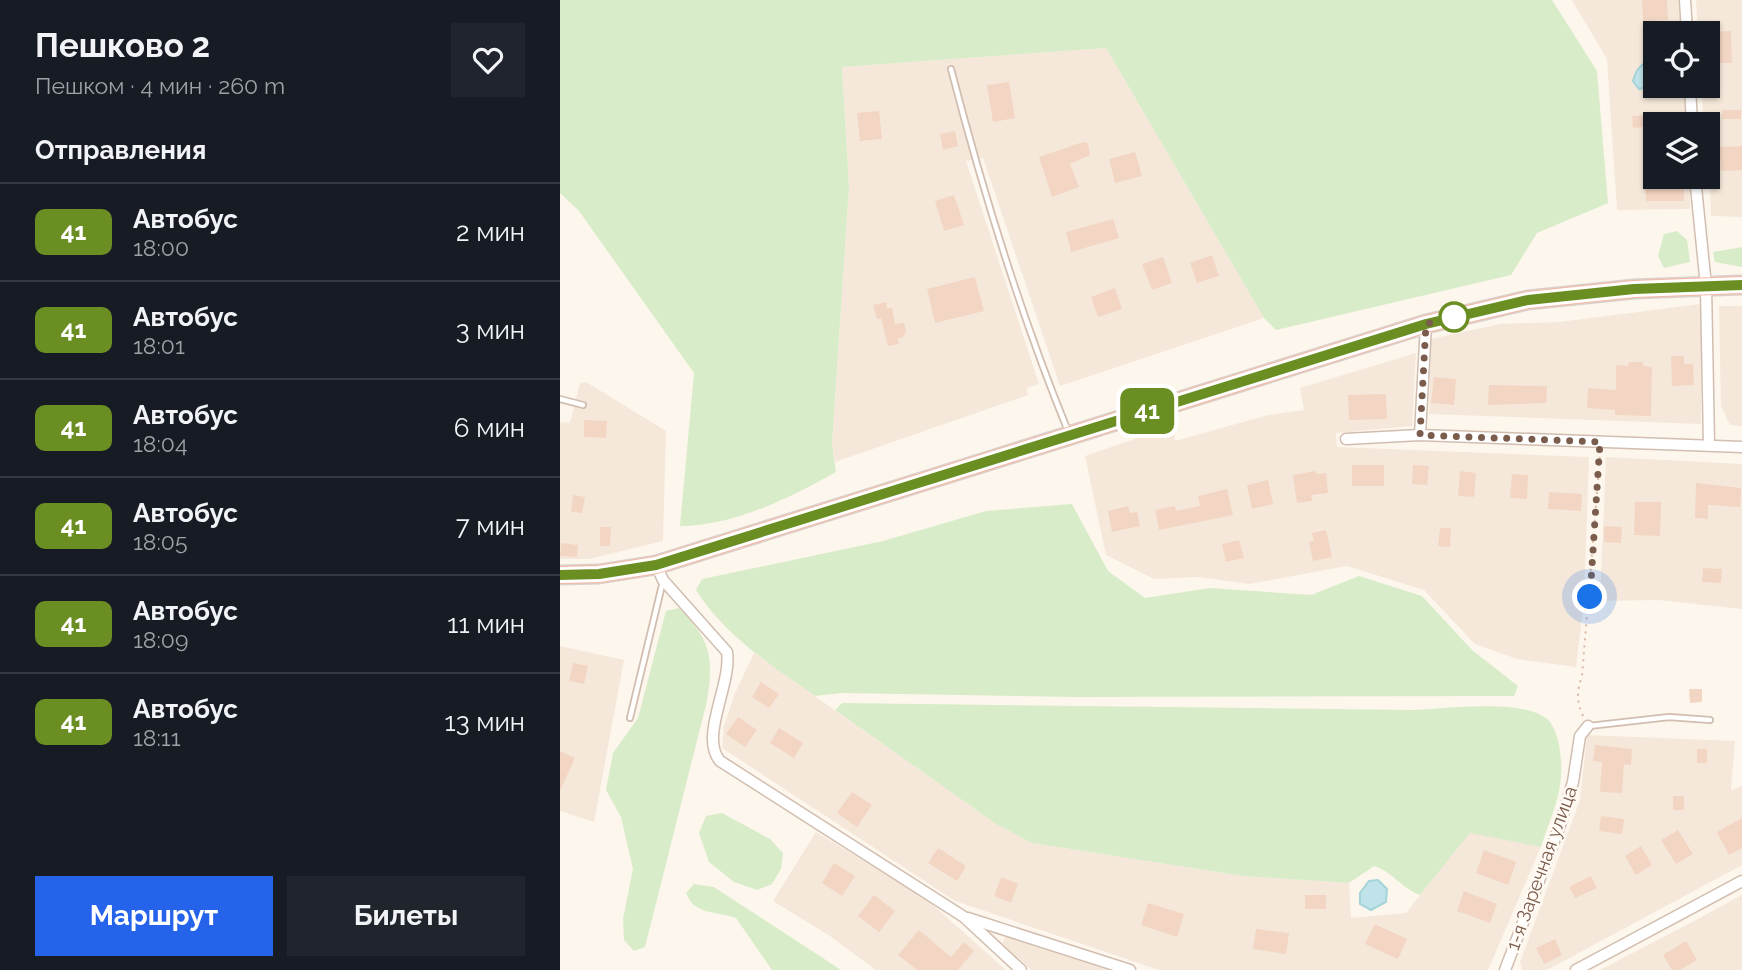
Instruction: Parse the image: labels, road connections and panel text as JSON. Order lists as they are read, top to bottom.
{
  "streets": {
    "street": ["1-я Заречная улица"]
  },
  "lines": ["bus line 41"],
  "page": {
    "heading": [
      ["Пешково 2", "Пешком · 4 мин · 260 m"],
      "Отправления"
    ],
    "on_map": "41",
    "list": [
      {
        "mark": "41",
        "name": "Автобус",
        "note": "18:00",
        "value": "2 мин"
      },
      {
        "mark": "41",
        "name": "Автобус",
        "note": "18:01",
        "value": "3 мин"
      },
      {
        "mark": "41",
        "name": "Автобус",
        "note": "18:04",
        "value": "6 мин"
      },
      {
        "mark": "41",
        "name": "Автобус",
        "note": "18:05",
        "value": "7 мин"
      },
      {
        "mark": "41",
        "name": "Автобус",
        "note": "18:09",
        "value": "11 мин"
      },
      {
        "mark": "41",
        "name": "Автобус",
        "note": "18:11",
        "value": "13 мин"
      }
    ],
    "buttons": ["Маршрут", "Билеты"]
  }
}
